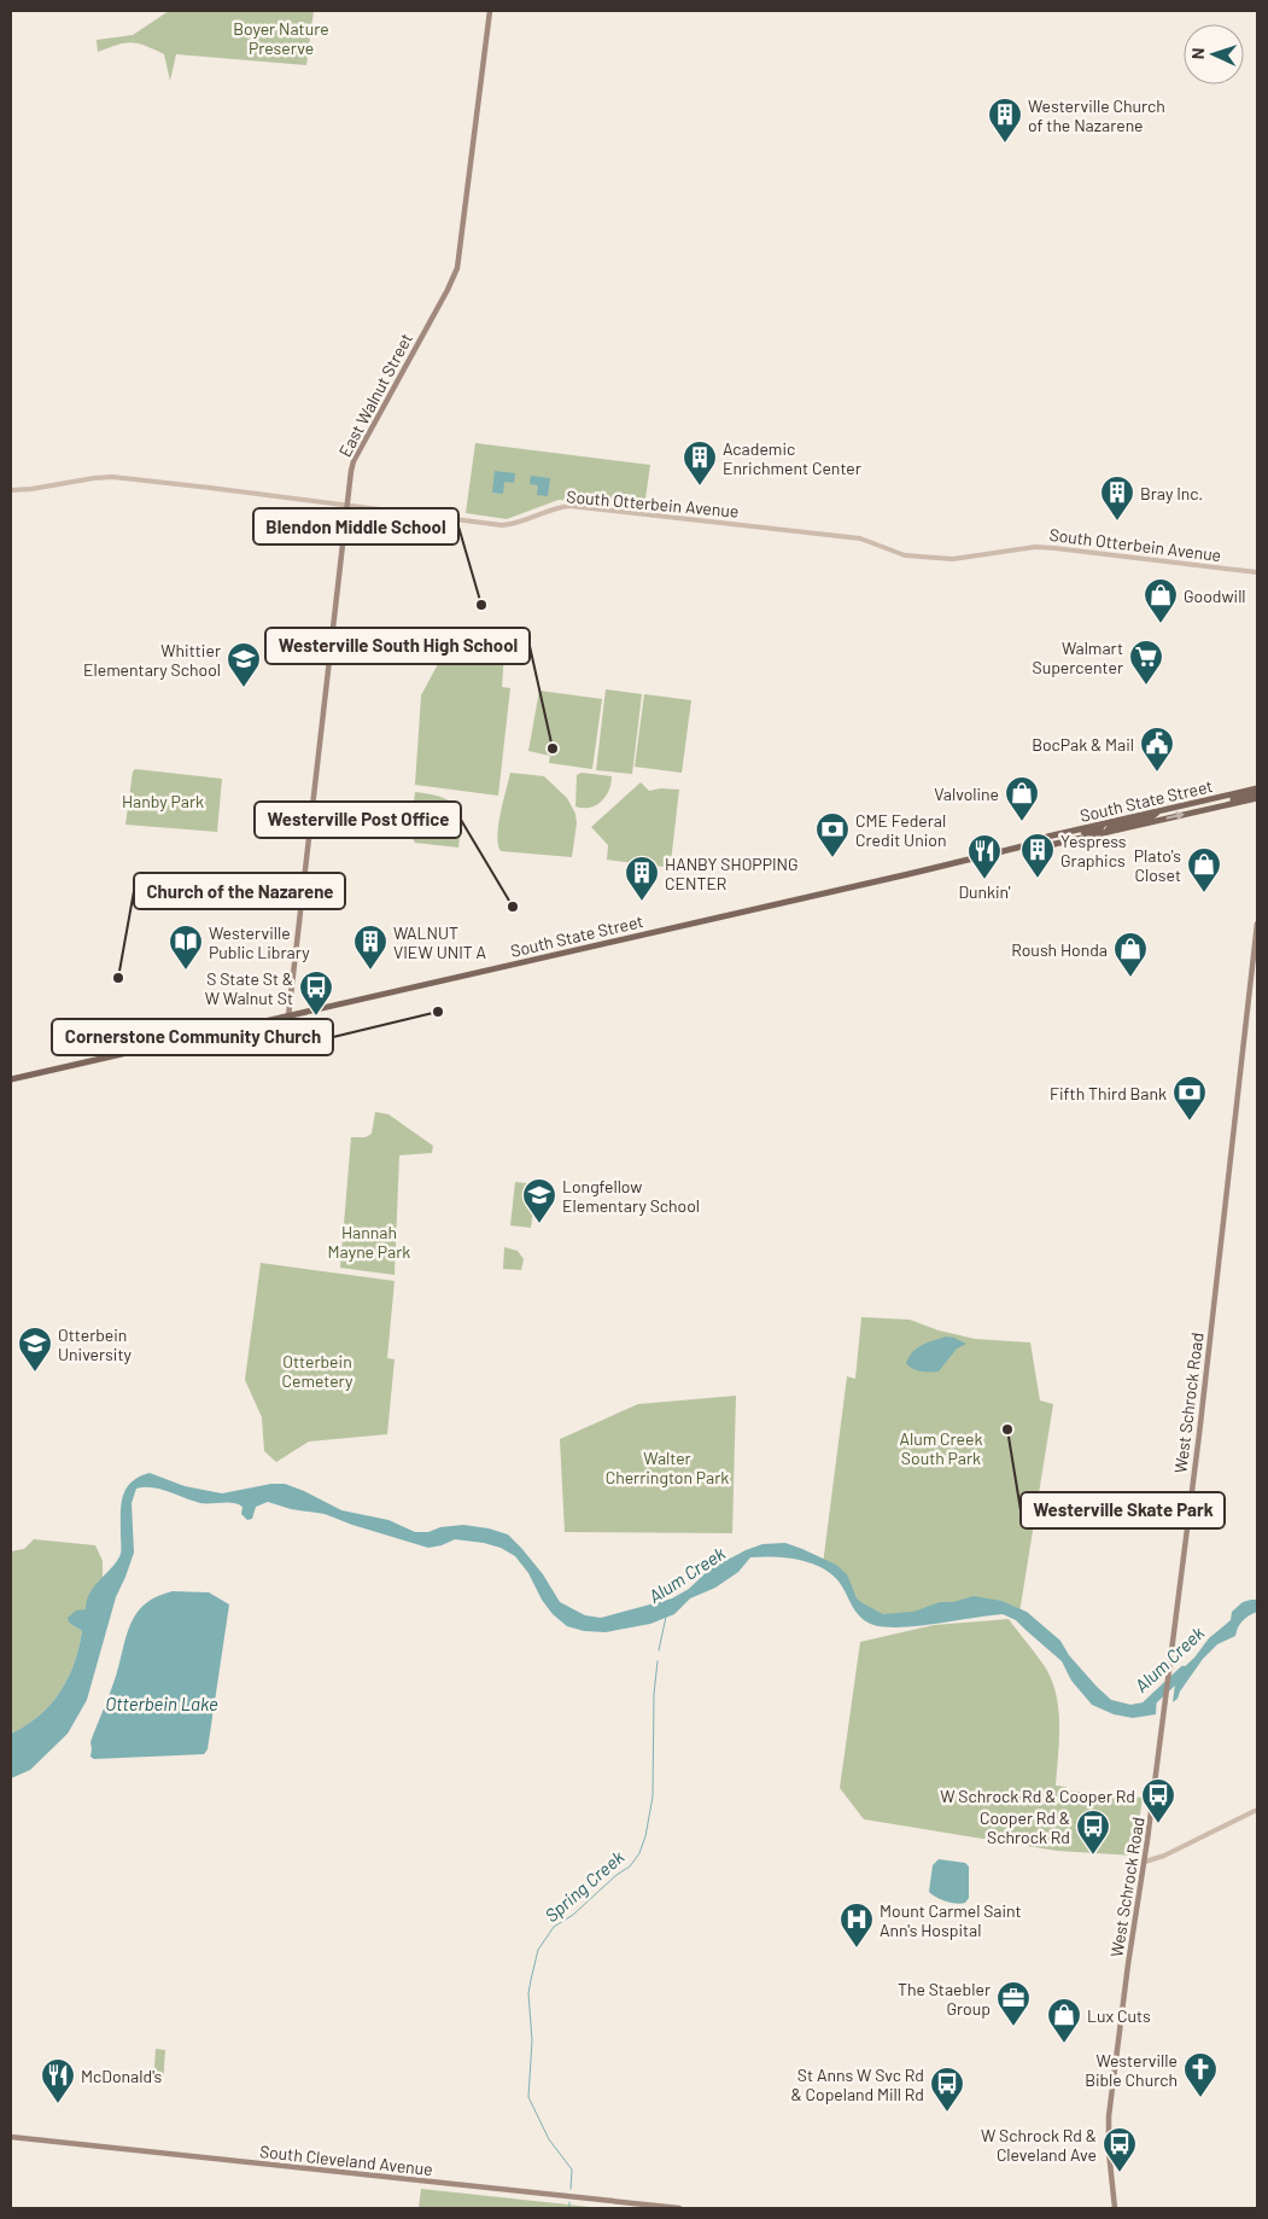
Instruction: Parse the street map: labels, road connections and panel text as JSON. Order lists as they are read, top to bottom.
{
  "streets": {
    "main road": [
      "East Walnut Street",
      "South State Street",
      "West Schrock Road",
      "South Cleveland Avenue"
    ],
    "street": ["South Otterbein Avenue"]
  },
  "crossings": [
    ["East Walnut Street", "South Otterbein Avenue"],
    ["East Walnut Street", "South State Street"]
  ],
  "water": ["Alum Creek", "Otterbein Lake", "Spring Creek"],
  "parks": [
    "Boyer Nature Preserve",
    "Hanby Park",
    "Hannah Mayne Park",
    "Otterbein Cemetery",
    "Alum Creek South Park",
    "Walter Cherrington Park"
  ],
  "places": {
    "building": [
      "Westerville Church of the Nazarene",
      "Academic Enrichment Center",
      "Bray Inc.",
      "Yespress Graphics",
      "HANBY SHOPPING CENTER",
      "WALNUT VIEW UNIT A"
    ],
    "other": [
      "Blendon Middle School",
      "Westerville South High School",
      "Westerville Post Office",
      "Church of the Nazarene",
      "Cornerstone Community Church",
      "Westerville Skate Park"
    ],
    "shop": [
      "Goodwill",
      "Valvoline",
      "Plato's Closet",
      "Roush Honda",
      "Lux Cuts"
    ],
    "supermarket": ["Walmart Supercenter"],
    "school or university": ["Whittier Elementary School", "Longfellow Elementary School", "Otterbein University"],
    "public building": ["BocPak & Mail"],
    "bank": ["CME Federal Credit Union", "Fifth Third Bank"],
    "restaurant": ["Dunkin'", "McDonald's"],
    "library": ["Westerville Public Library"],
    "bus stop": [
      "S State St & W Walnut St",
      "W Schrock Rd & Cooper Rd",
      "Cooper Rd & Schrock Rd",
      "St Anns W Svc Rd & Copeland Mill Rd",
      "W Schrock Rd & Cleveland Ave"
    ],
    "hospital": ["Mount Carmel Saint Ann's Hospital"],
    "office": ["The Staebler Group"],
    "church": ["Westerville Bible Church"]
  },
  "north": "left"
}
